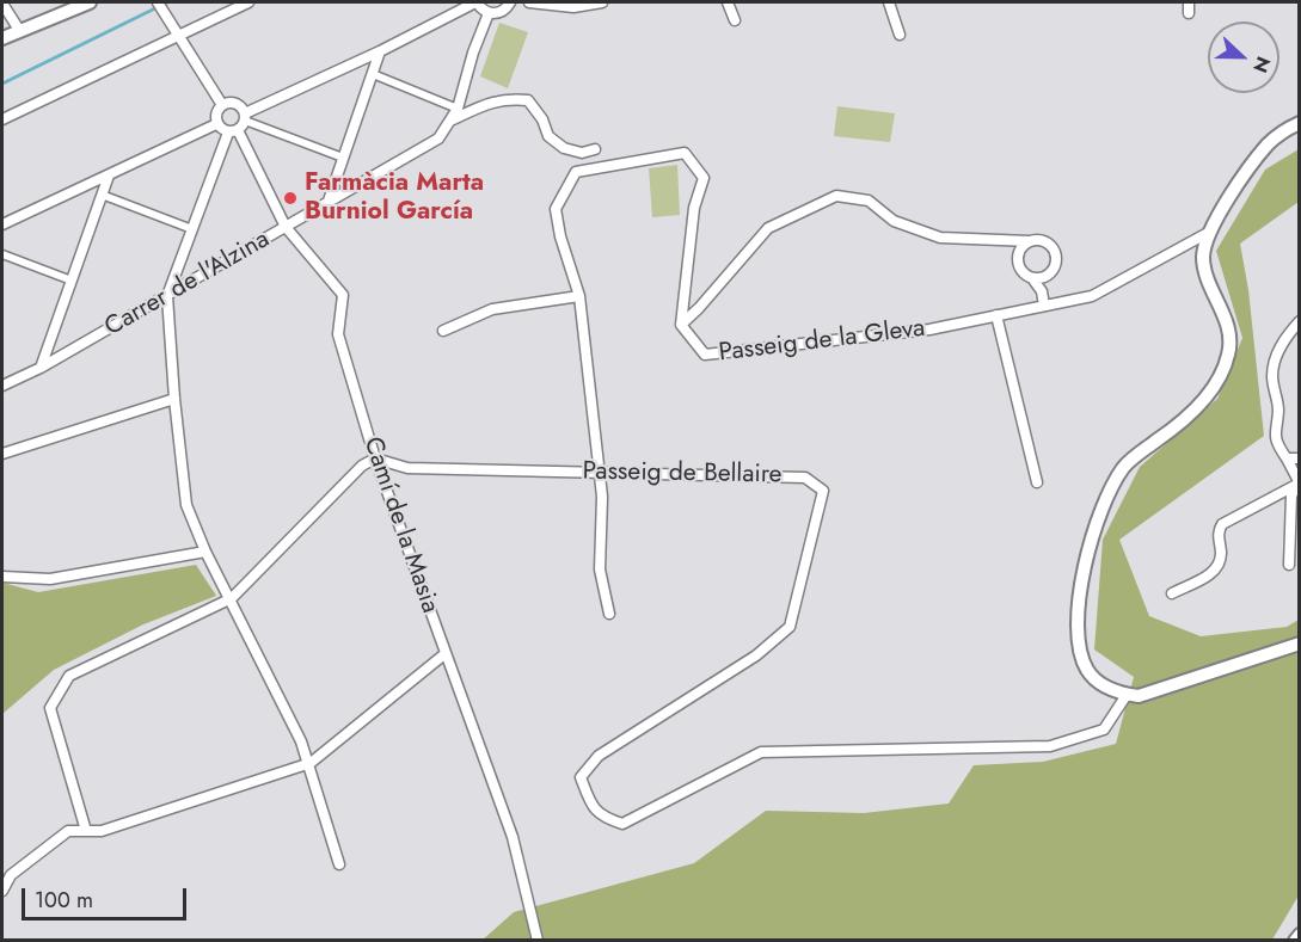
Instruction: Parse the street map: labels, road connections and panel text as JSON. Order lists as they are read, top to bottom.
{
  "streets": {
    "street": [
      "Carrer de l'Alzina",
      "Passeig de la Gleva",
      "Passeig de Bellaire",
      "Camí de la Masia"
    ]
  },
  "crossings": [
    ["Carrer de l'Alzina", "Camí de la Masia"],
    ["Passeig de Bellaire", "Camí de la Masia"]
  ],
  "places": ["Farmàcia Marta Burniol García"],
  "scale_bar": "100 m",
  "north": "right"
}
